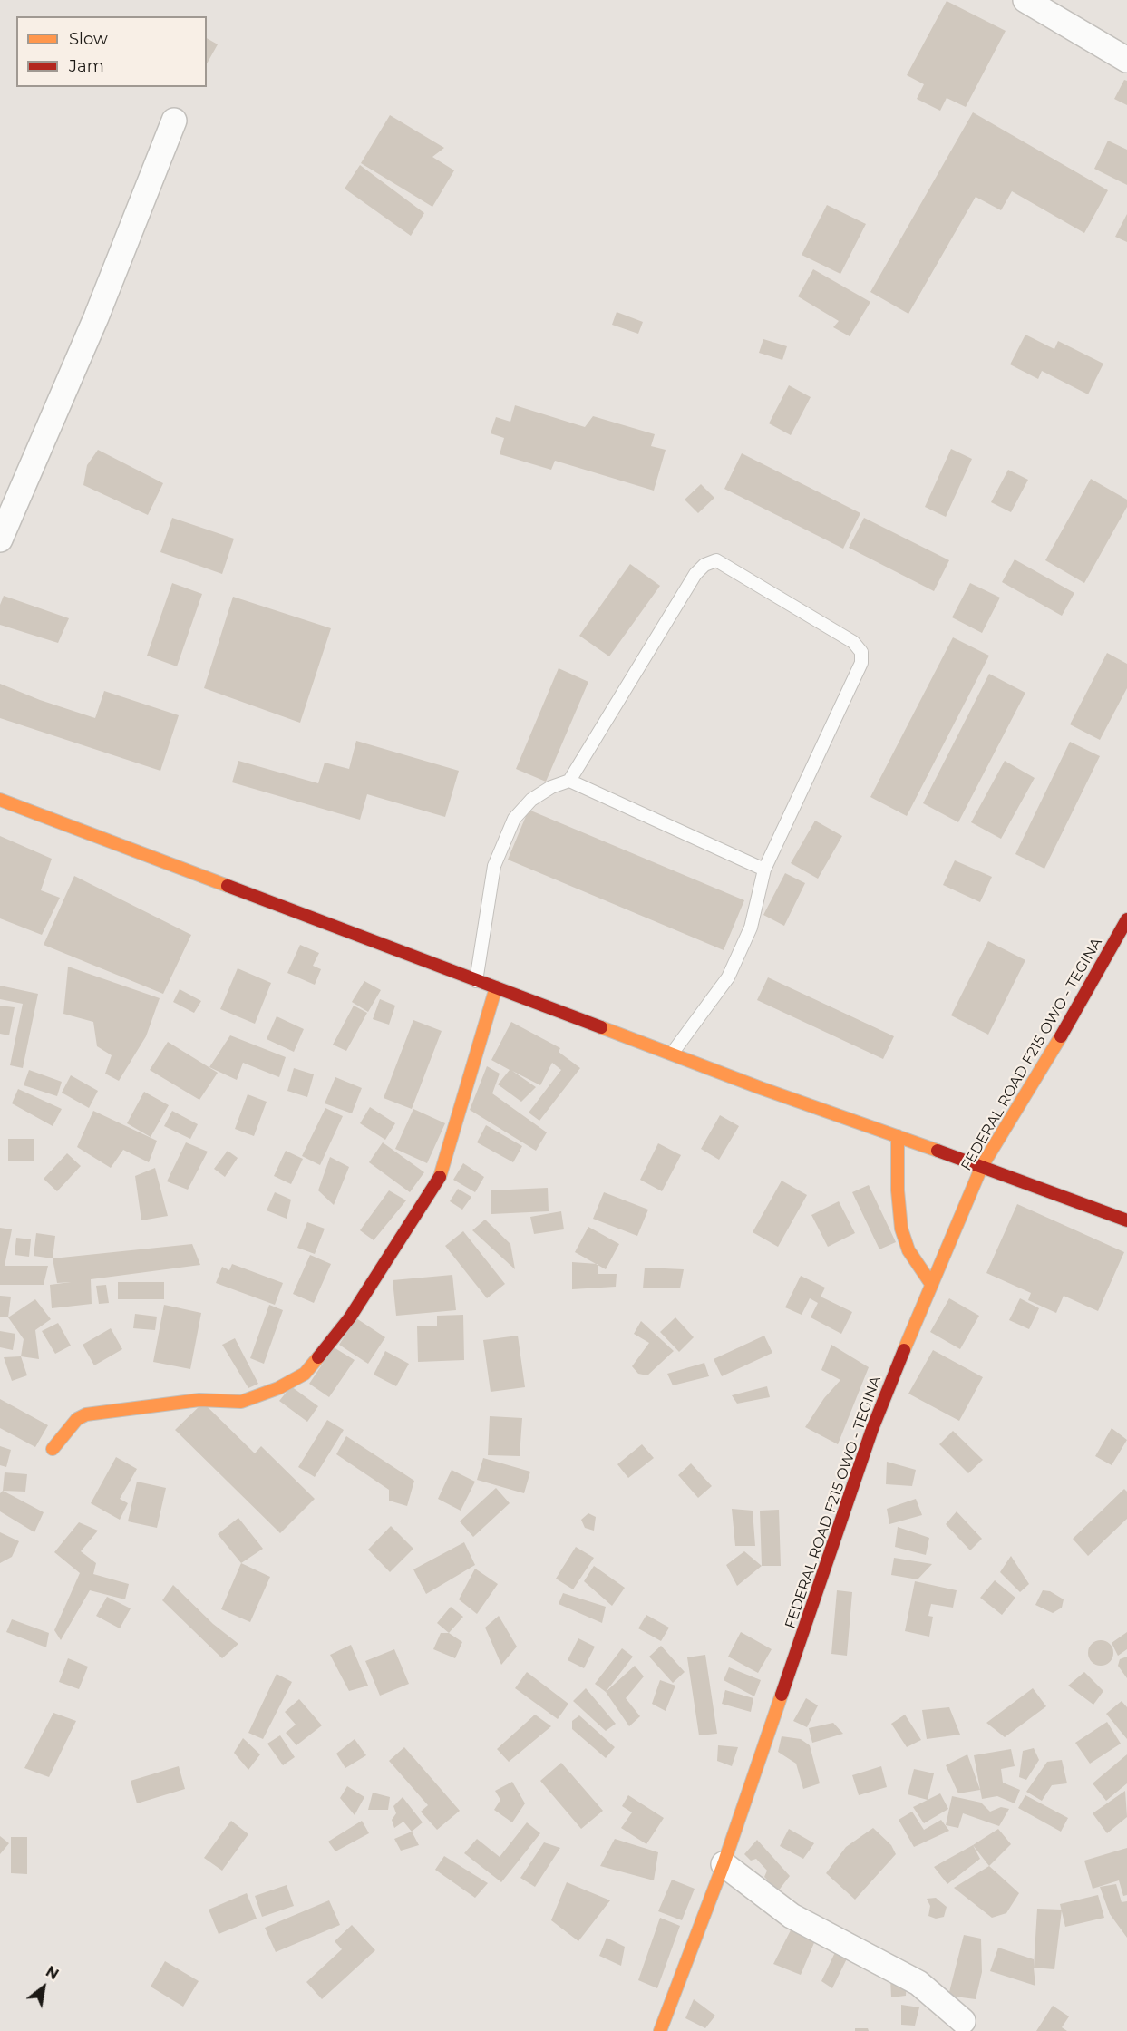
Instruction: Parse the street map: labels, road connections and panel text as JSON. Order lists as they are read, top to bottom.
{
  "streets": {
    "main road": ["FEDERAL ROAD F215 OWO - TEGINA"]
  },
  "legend": ["Slow", "Jam"],
  "north": "top right"
}
